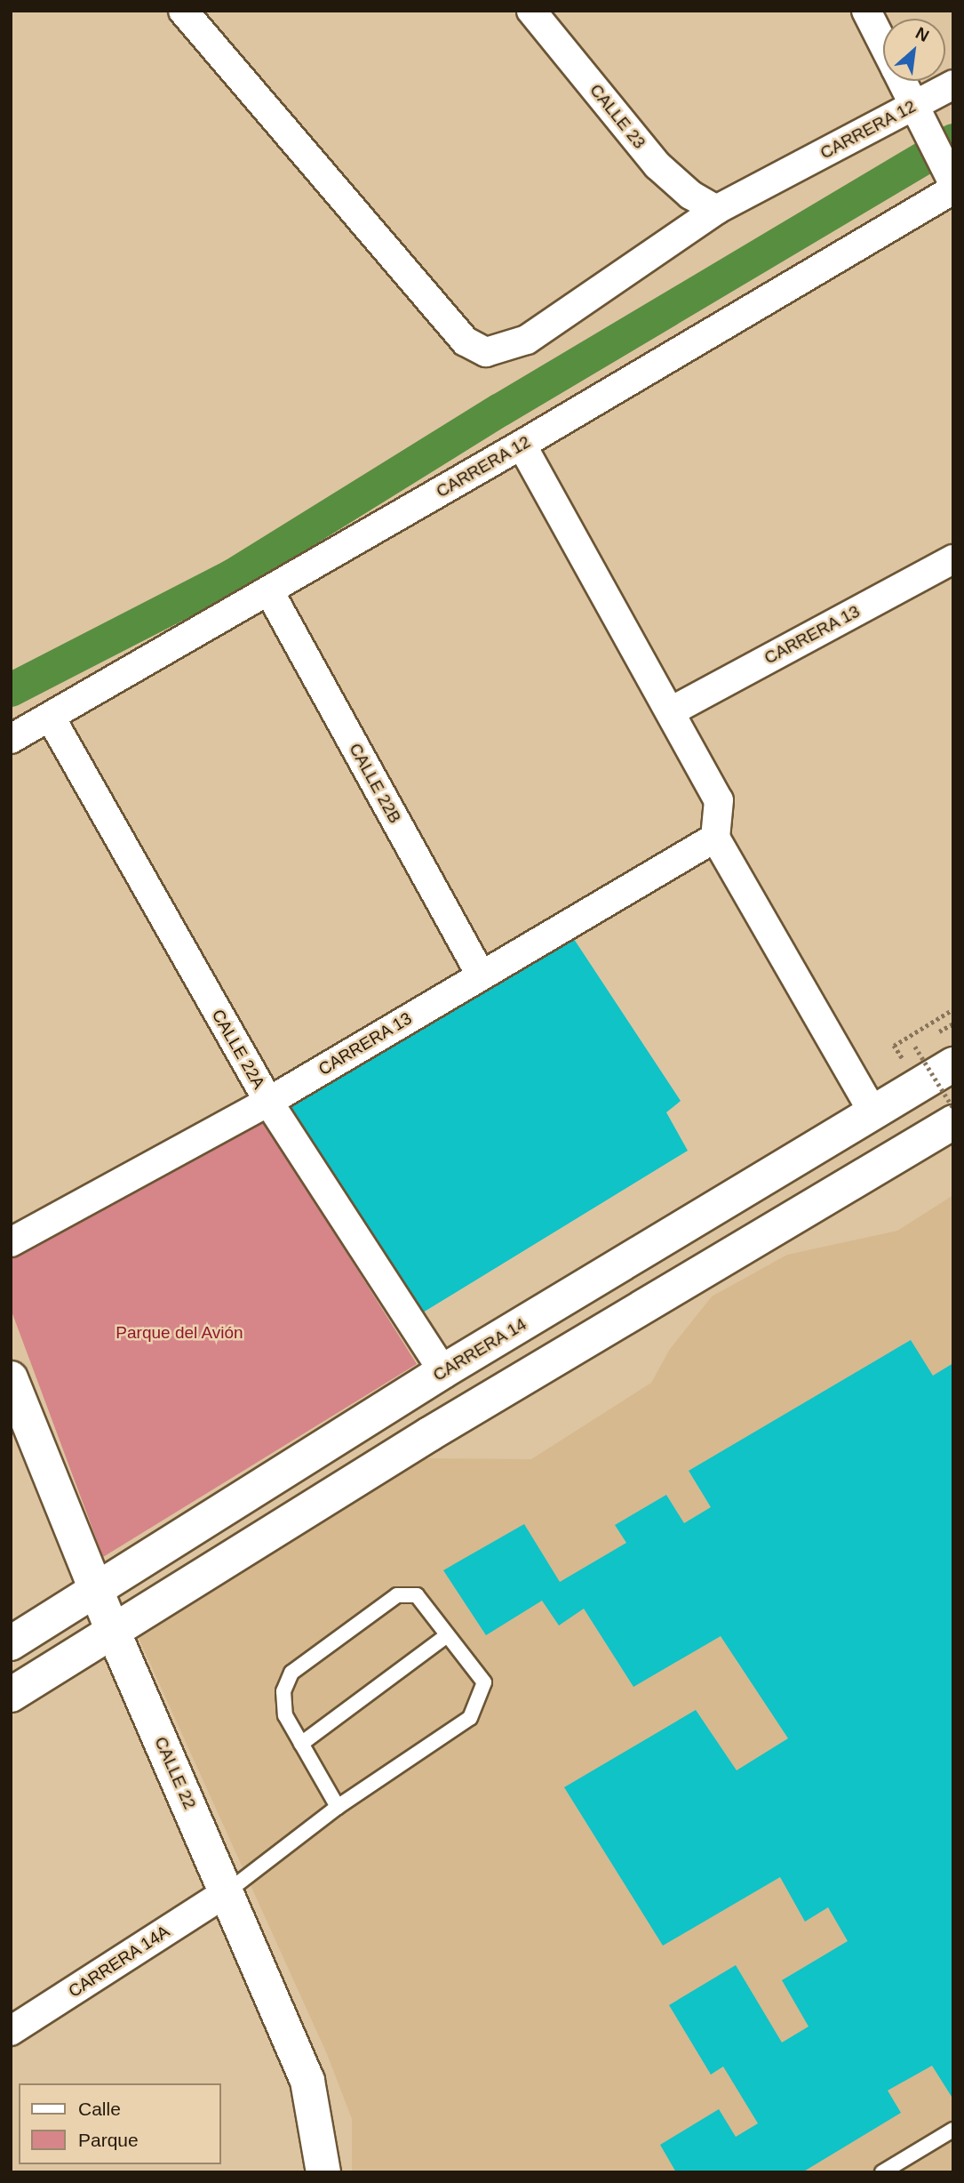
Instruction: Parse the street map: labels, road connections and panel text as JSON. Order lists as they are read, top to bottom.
{
  "streets": {
    "main road": ["CARRERA 14", "CALLE 22"],
    "street": [
      "CALLE 23",
      "CARRERA 12",
      "CARRERA 13",
      "CALLE 22B",
      "CALLE 22A",
      "CARRERA 14A"
    ]
  },
  "crossings": [
    ["CALLE 23", "CARRERA 12"],
    ["CARRERA 12", "CALLE 22B"],
    ["CARRERA 12", "CALLE 22A"],
    ["CARRERA 13", "CALLE 22B"],
    ["CARRERA 13", "CALLE 22A"],
    ["CALLE 22A", "CARRERA 14"],
    ["CARRERA 14", "CALLE 22"],
    ["CALLE 22", "CARRERA 14A"]
  ],
  "parks": ["Parque del Avión"],
  "legend": ["Calle", "Parque"],
  "north": "top right"
}
